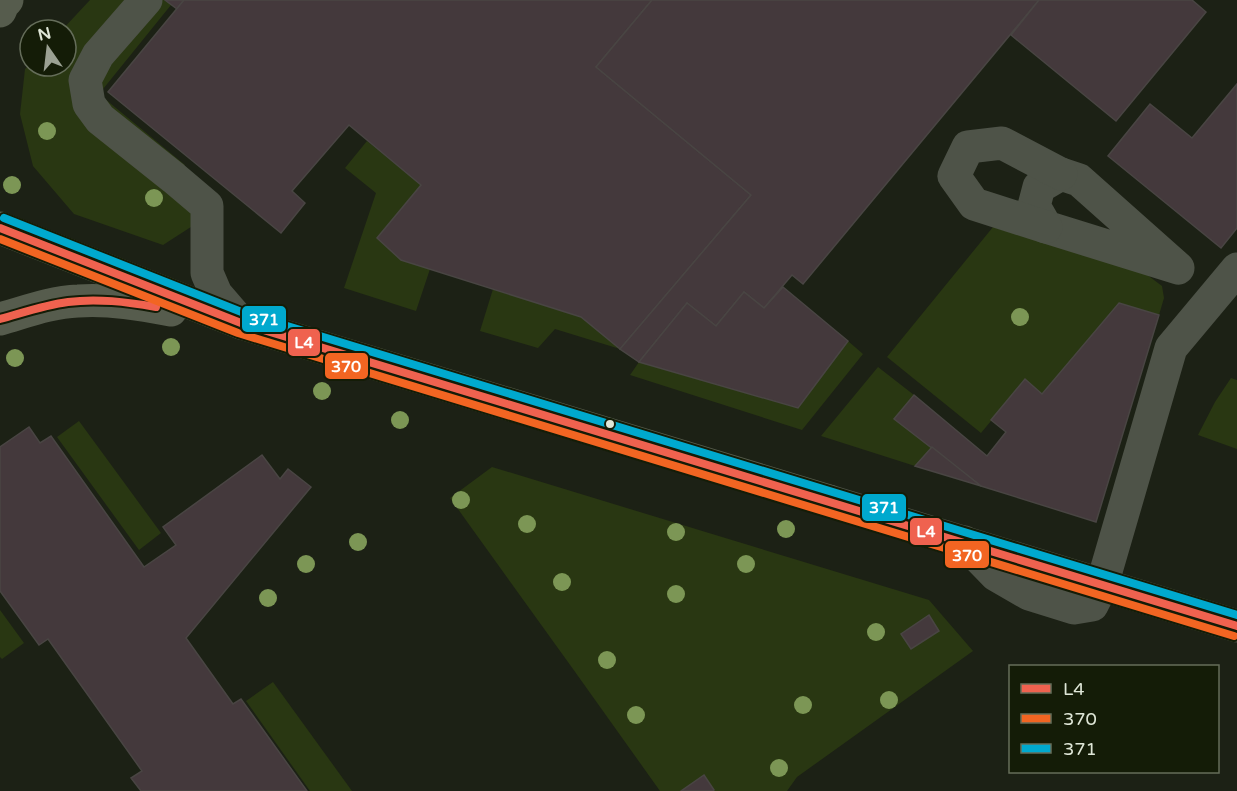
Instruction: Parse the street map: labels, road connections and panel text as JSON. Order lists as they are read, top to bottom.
{
  "lines": ["transit line 371", "transit line L4", "transit line 370"],
  "legend": ["L4", "370", "371"],
  "north": "top"
}
